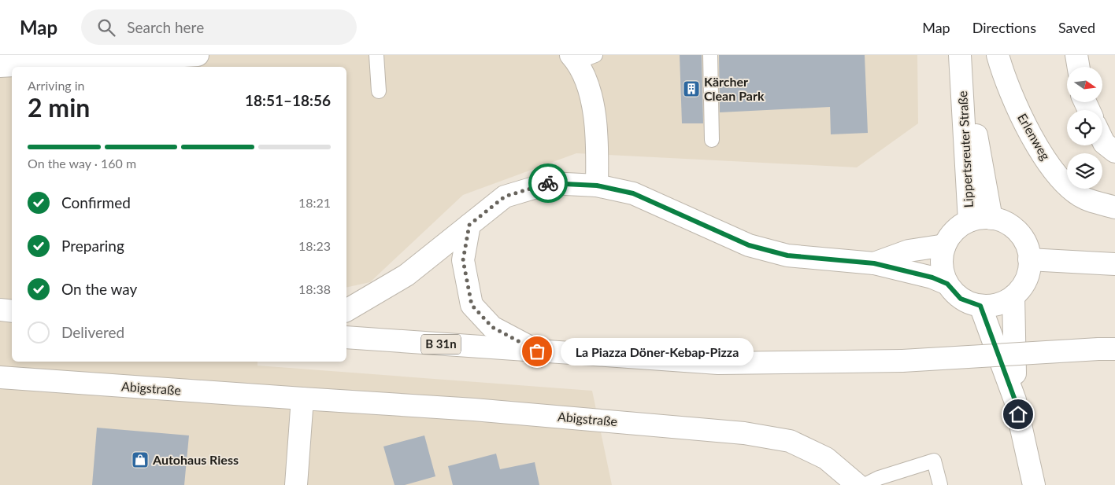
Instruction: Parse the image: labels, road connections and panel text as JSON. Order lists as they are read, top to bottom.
{
  "streets": {
    "main road": [
      "Erlenweg",
      "Lippertsreuter Straße",
      "B 31n",
      "Abigstraße"
    ]
  },
  "places": {
    "building": ["Kärcher Clean Park"],
    "other": ["La Piazza Döner-Kebap-Pizza"],
    "shop": ["Autohaus Riess"]
  },
  "north": "right",
  "page": {
    "header": "Map",
    "search": "Search here",
    "nav": ["Map", "Directions", "Saved"],
    "heading": ["2 min", "Arriving in", "18:51–18:56"],
    "bar": "On the way · 160 m",
    "list": [
      ["Confirmed", "18:21"],
      ["Preparing", "18:23"],
      ["On the way", "18:38"],
      "Delivered"
    ],
    "bubble": "La Piazza Döner-Kebap-Pizza"
  }
}
